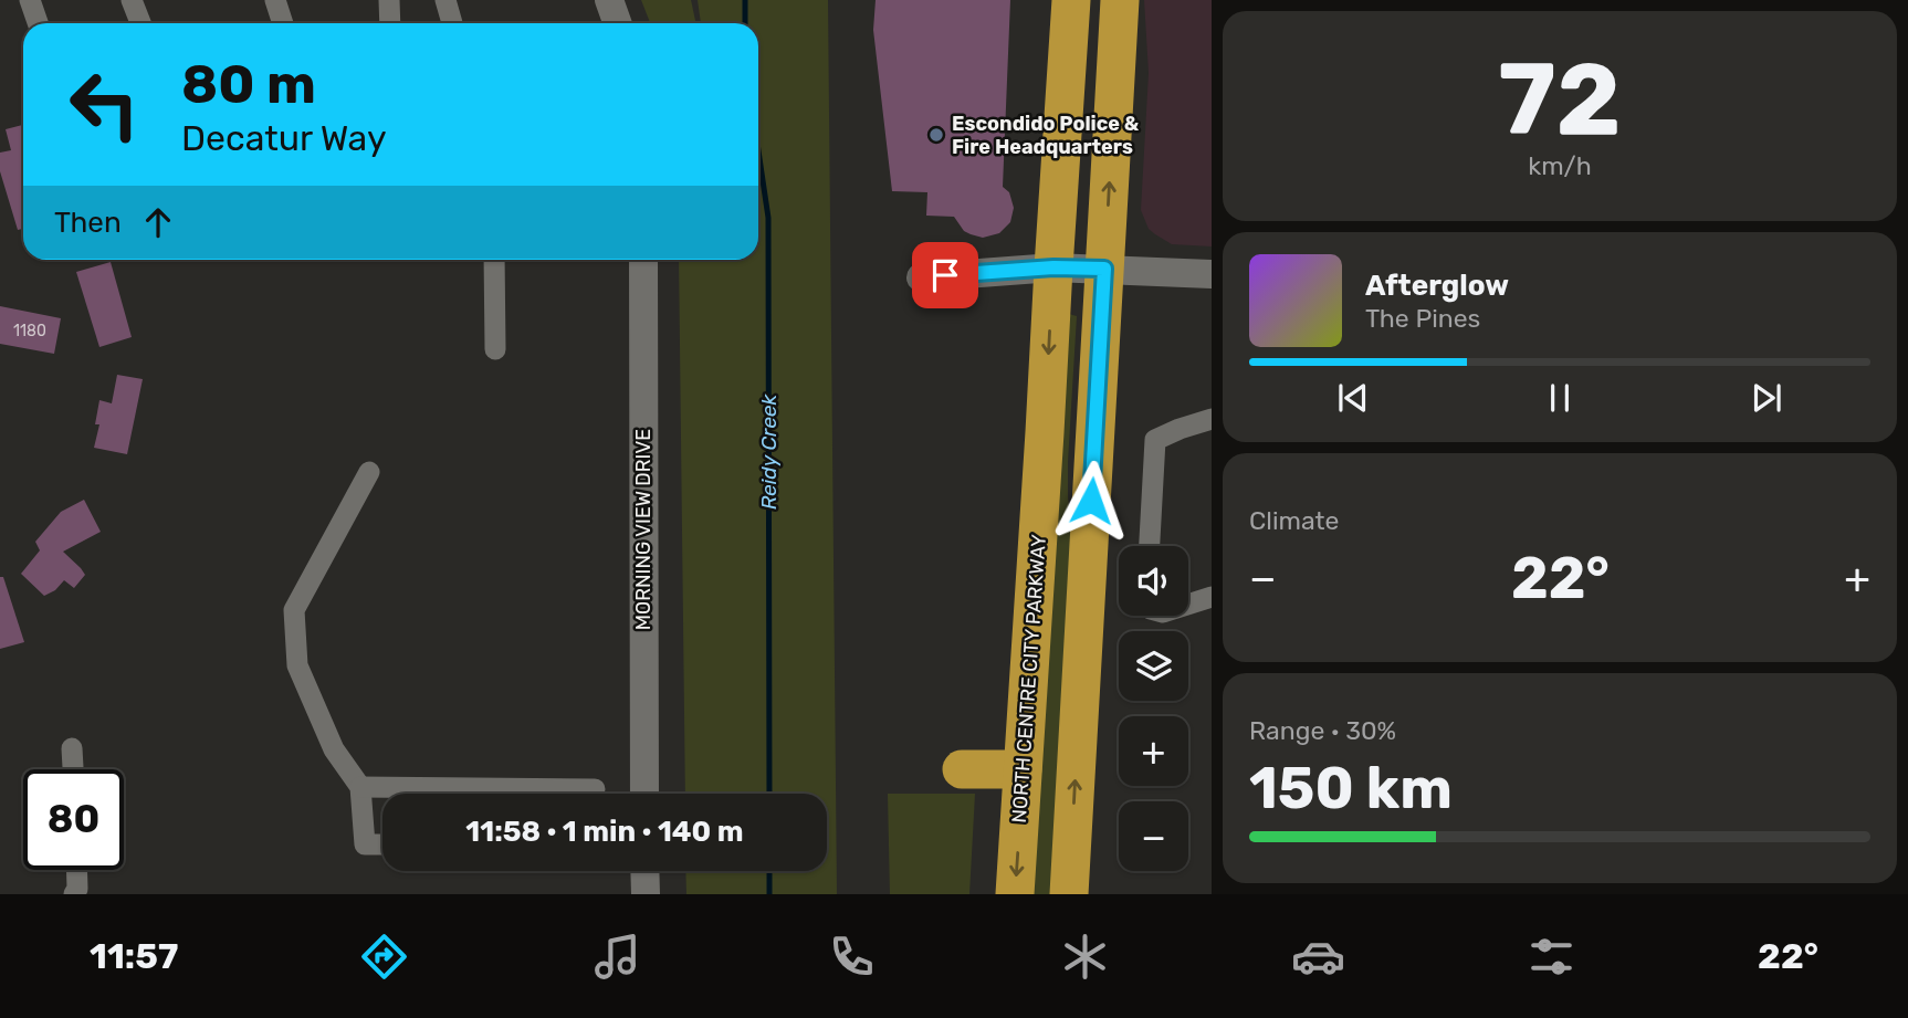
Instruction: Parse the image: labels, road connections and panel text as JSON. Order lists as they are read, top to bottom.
{
  "streets": {
    "highway": ["NORTH CENTRE CITY PARKWAY"],
    "street": ["MORNING VIEW DRIVE"]
  },
  "water": ["Reidy Creek"],
  "places": ["Escondido Police & Fire Headquarters"],
  "house_numbers": ["1180"],
  "page": {
    "tile": [
      ["72", "km/h"],
      "Climate",
      ["Range · 30%", "150 km"]
    ],
    "turn": ["80 m", "Decatur Way"],
    "then": "Then",
    "song": ["Afterglow", "The Pines"],
    "map_buttons": ["+", "−"],
    "heat": ["−", "22°", "+"],
    "limit": "80",
    "trip": "11:58 · 1 min · 140 m",
    "tabs": ["11:57", "22°"]
  }
}
